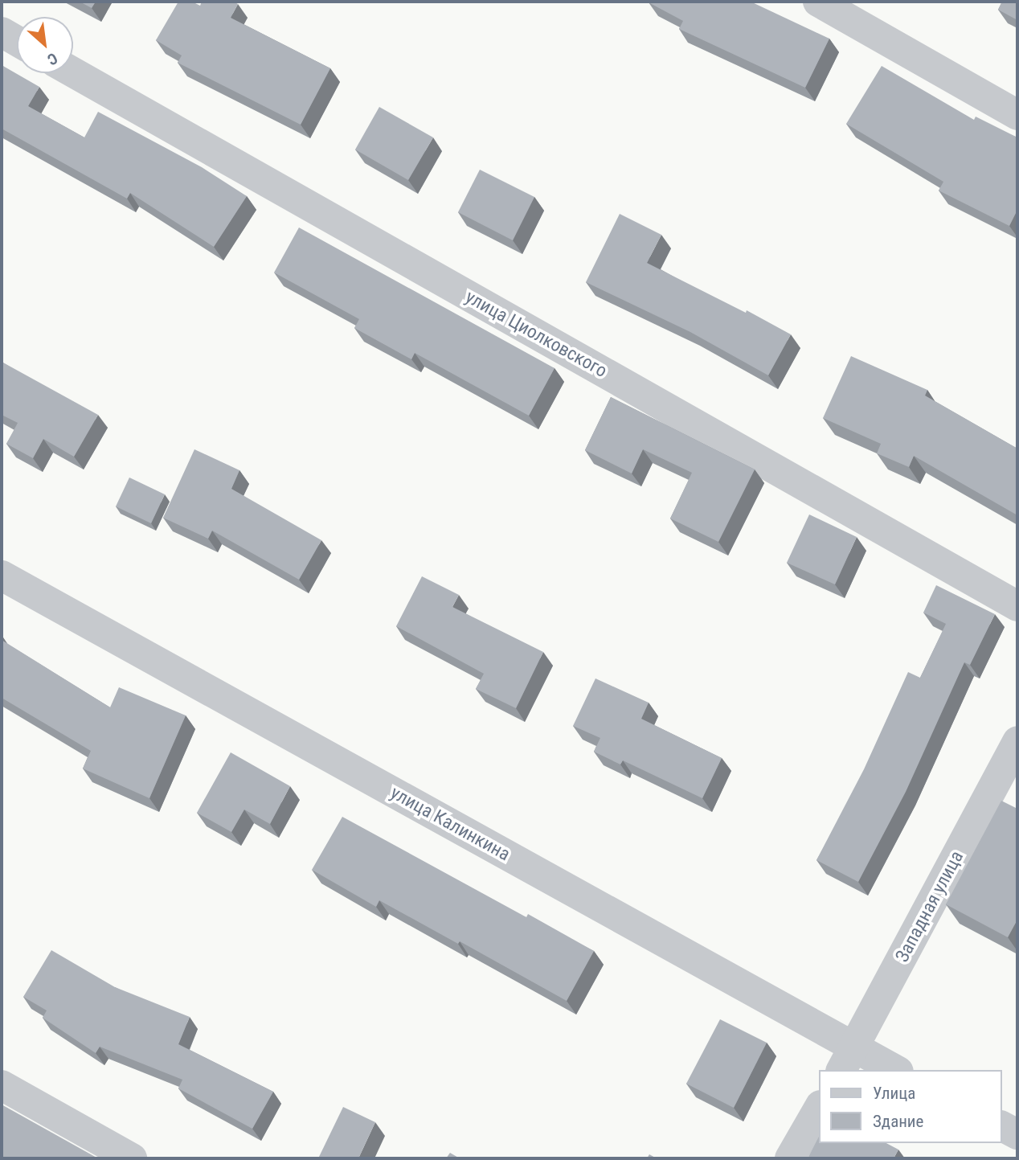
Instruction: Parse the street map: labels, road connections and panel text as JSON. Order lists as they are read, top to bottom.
{
  "streets": {
    "street": ["улица Циолковского", "улица Калинкина", "Западная улица"]
  },
  "crossings": [
    ["улица Калинкина", "Западная улица"]
  ],
  "legend": ["Улица", "Здание"],
  "north": "bottom right"
}
